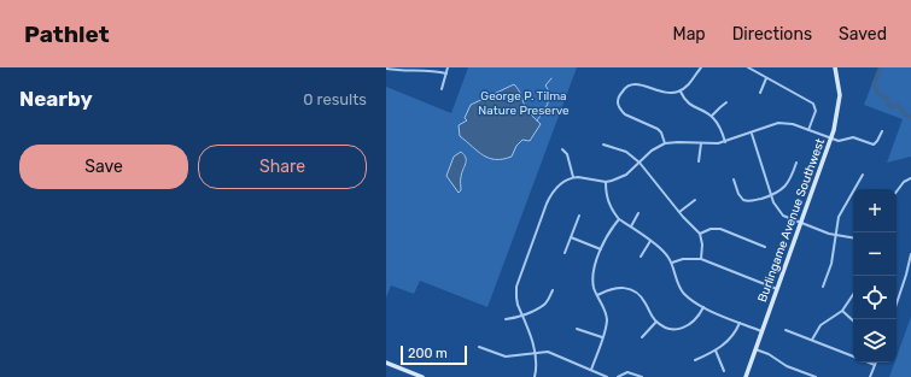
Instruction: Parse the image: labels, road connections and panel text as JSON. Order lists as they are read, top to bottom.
{
  "streets": {
    "street": ["Burlingame Avenue Southwest"]
  },
  "parks": ["George P. Tilma Nature Preserve"],
  "scale_bar": "200 m",
  "page": {
    "header": "Pathlet",
    "nav": ["Map", "Directions", "Saved"],
    "heading": ["Nearby", "0 results"],
    "buttons": ["Save", "Share"],
    "map_buttons": ["+", "−"],
    "scale": "200 m"
  }
}
